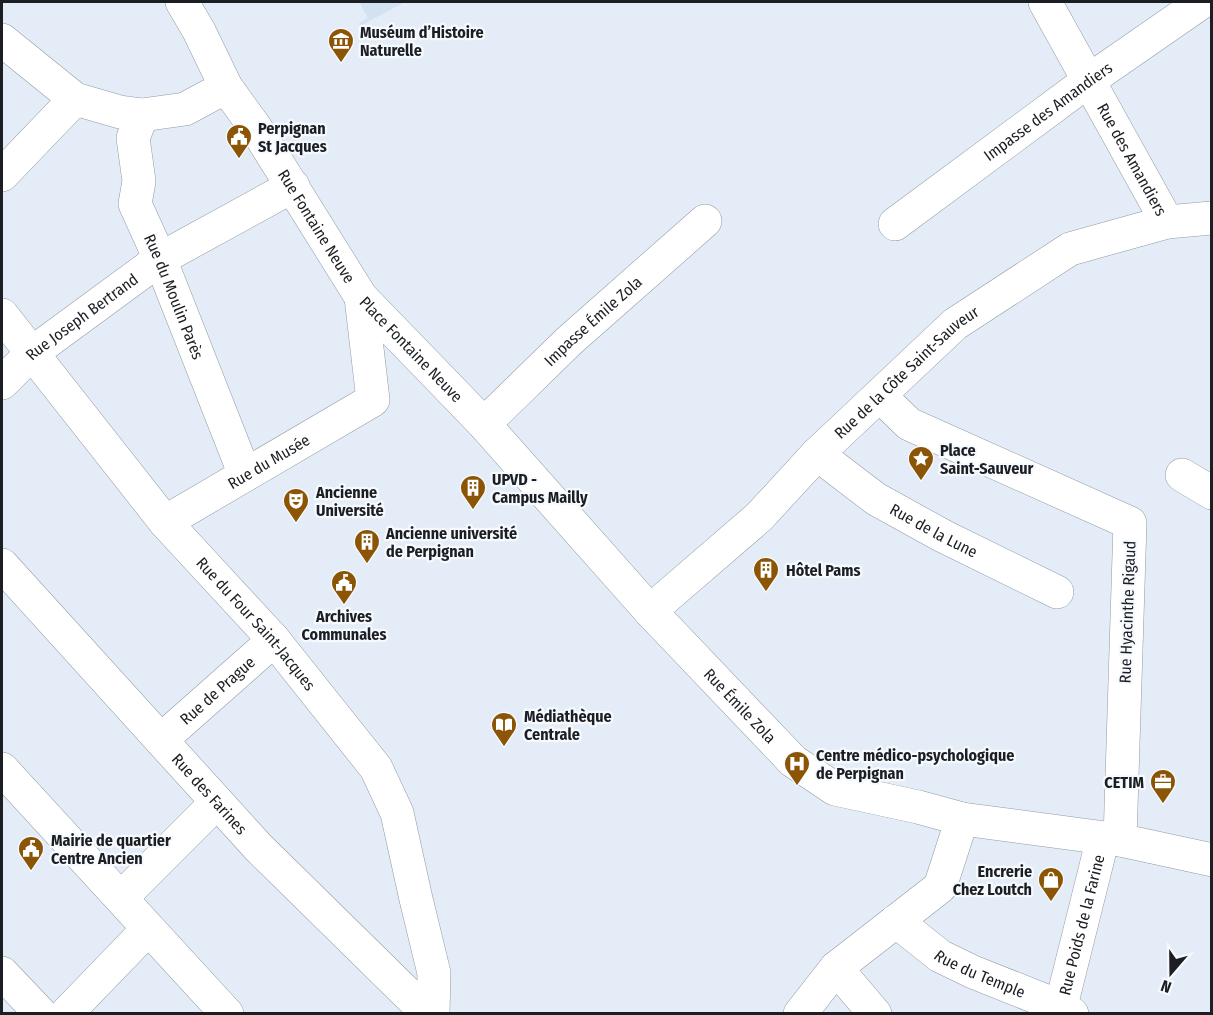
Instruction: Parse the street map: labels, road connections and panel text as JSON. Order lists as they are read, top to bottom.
{
  "streets": {
    "street": [
      "Impasse des Amandiers",
      "Rue des Amandiers",
      "Rue Fontaine Neuve",
      "Rue du Moulin Parès",
      "Rue Joseph Bertrand",
      "Impasse Émile Zola",
      "Place Fontaine Neuve",
      "Rue de la Côte Saint-Sauveur",
      "Rue du Musée",
      "Rue de la Lune",
      "Rue Hyacinthe Rigaud",
      "Rue du Four Saint-Jacques",
      "Rue de Prague",
      "Rue Émile Zola",
      "Rue des Farines",
      "Rue Poids de la Farine",
      "Rue du Temple"
    ]
  },
  "crossings": [
    ["Impasse des Amandiers", "Rue des Amandiers"],
    ["Rue des Amandiers", "Rue de la Côte Saint-Sauveur"],
    ["Rue Fontaine Neuve", "Rue Joseph Bertrand"],
    ["Rue Fontaine Neuve", "Place Fontaine Neuve"],
    ["Rue du Moulin Parès", "Rue Joseph Bertrand"],
    ["Rue du Moulin Parès", "Rue du Musée"],
    ["Rue Joseph Bertrand", "Rue du Four Saint-Jacques"],
    ["Impasse Émile Zola", "Place Fontaine Neuve"],
    ["Impasse Émile Zola", "Rue Émile Zola"],
    ["Place Fontaine Neuve", "Rue du Musée"],
    ["Place Fontaine Neuve", "Rue Émile Zola"],
    ["Rue de la Côte Saint-Sauveur", "Rue de la Lune"],
    ["Rue de la Côte Saint-Sauveur", "Rue Hyacinthe Rigaud"],
    ["Rue de la Côte Saint-Sauveur", "Rue Émile Zola"],
    ["Rue du Musée", "Rue du Four Saint-Jacques"],
    ["Rue Hyacinthe Rigaud", "Rue Émile Zola"],
    ["Rue Hyacinthe Rigaud", "Rue Poids de la Farine"],
    ["Rue du Four Saint-Jacques", "Rue de Prague"],
    ["Rue de Prague", "Rue des Farines"],
    ["Rue Émile Zola", "Rue Poids de la Farine"],
    ["Rue Poids de la Farine", "Rue du Temple"]
  ],
  "places": {
    "museum": ["Muséum d’Histoire Naturelle"],
    "public building": ["Perpignan St Jacques", "Archives Communales", "Mairie de quartier Centre Ancien"],
    "place": ["Place Saint-Sauveur"],
    "building": ["UPVD - Campus Mailly", "Ancienne université de Perpignan", "Hôtel Pams"],
    "theatre": ["Ancienne Université"],
    "library": ["Médiathèque Centrale"],
    "hospital": ["Centre médico-psychologique de Perpignan"],
    "office": ["CETIM"],
    "shop": ["Encrerie Chez Loutch"]
  },
  "north": "bottom"
}
